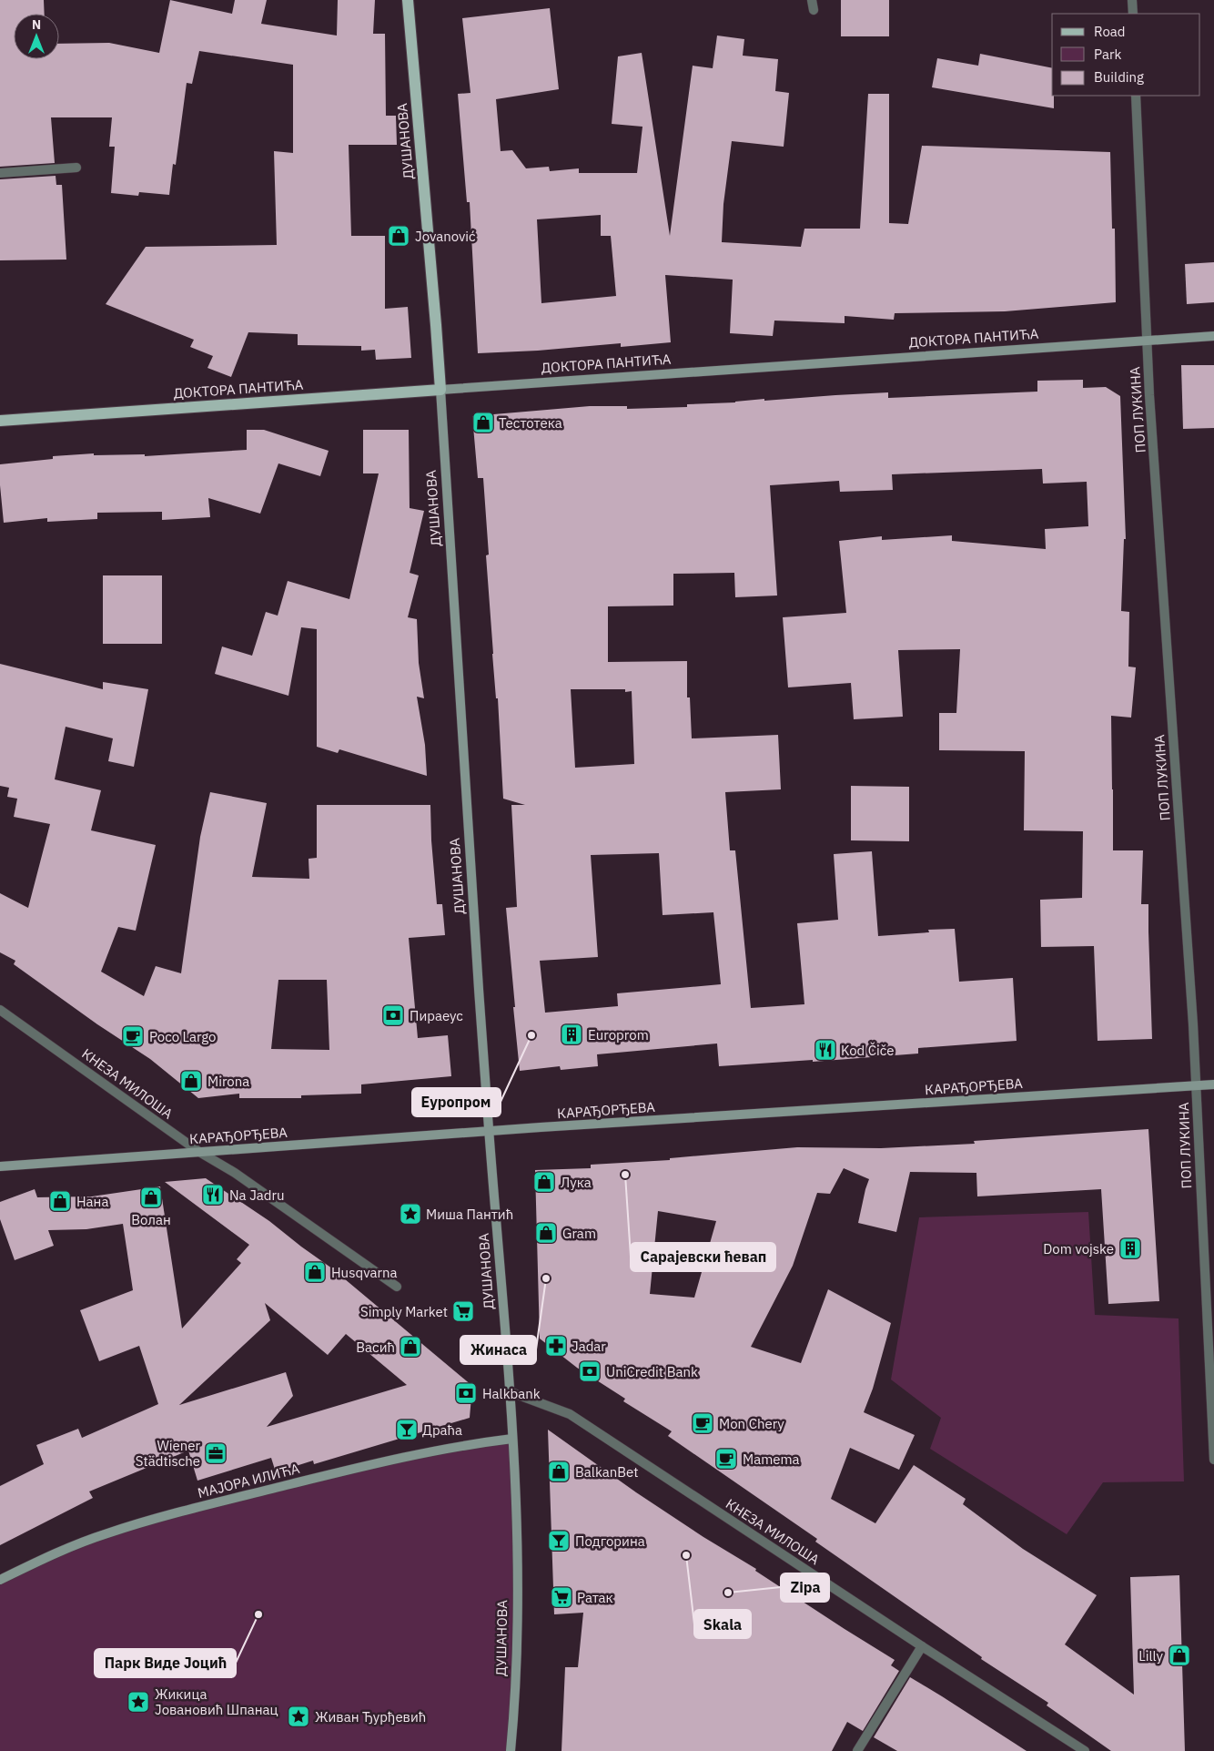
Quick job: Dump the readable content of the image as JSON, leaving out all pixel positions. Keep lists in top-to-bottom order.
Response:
{
  "streets": {
    "main road": ["ДУШАНОВА", "ДОКТОРА ПАНТИЋА"],
    "street": [
      "ПОП ЛУКИНА",
      "КНЕЗА МИЛОША",
      "КАРАЂОРЂЕВА",
      "МАЈОРА ИЛИЋА"
    ]
  },
  "crossings": [
    ["ДУШАНОВА", "ДОКТОРА ПАНТИЋА"],
    ["ДУШАНОВА", "КНЕЗА МИЛОША"],
    ["ДУШАНОВА", "КАРАЂОРЂЕВА"],
    ["ДУШАНОВА", "МАЈОРА ИЛИЋА"],
    ["ДОКТОРА ПАНТИЋА", "ПОП ЛУКИНА"],
    ["ПОП ЛУКИНА", "КАРАЂОРЂЕВА"],
    ["КНЕЗА МИЛОША", "КАРАЂОРЂЕВА"]
  ],
  "places": {
    "shop": [
      "Jovanović",
      "Тестотека",
      "Mirona",
      "Лука",
      "Волан",
      "Нана",
      "Gram",
      "Husqvarna",
      "Васић",
      "BalkanBet",
      "Lilly"
    ],
    "bank": ["Пираеус", "UniCredit Bank", "Halkbank"],
    "building": ["Europrom", "Dom vojske"],
    "other": [
      "Еуропром",
      "Сарајевски ћевап",
      "Жинаса",
      "Skala",
      "Zipa",
      "Парк Виде Јоцић"
    ],
    "cafe": ["Poco Largo", "Mon Chery", "Mamema"],
    "restaurant": ["Kod Čiče", "Na Jadru"],
    "place": ["Миша Пантић", "Жикица Јовановић Шпанац", "Живан Ђурђевић"],
    "supermarket": ["Simply Market", "Ратак"],
    "pharmacy": ["Jadar"],
    "bar": ["Драћа", "Подгорина"],
    "office": ["Wiener Städtische"]
  },
  "legend": ["Road", "Park", "Building"],
  "north": "top"
}
